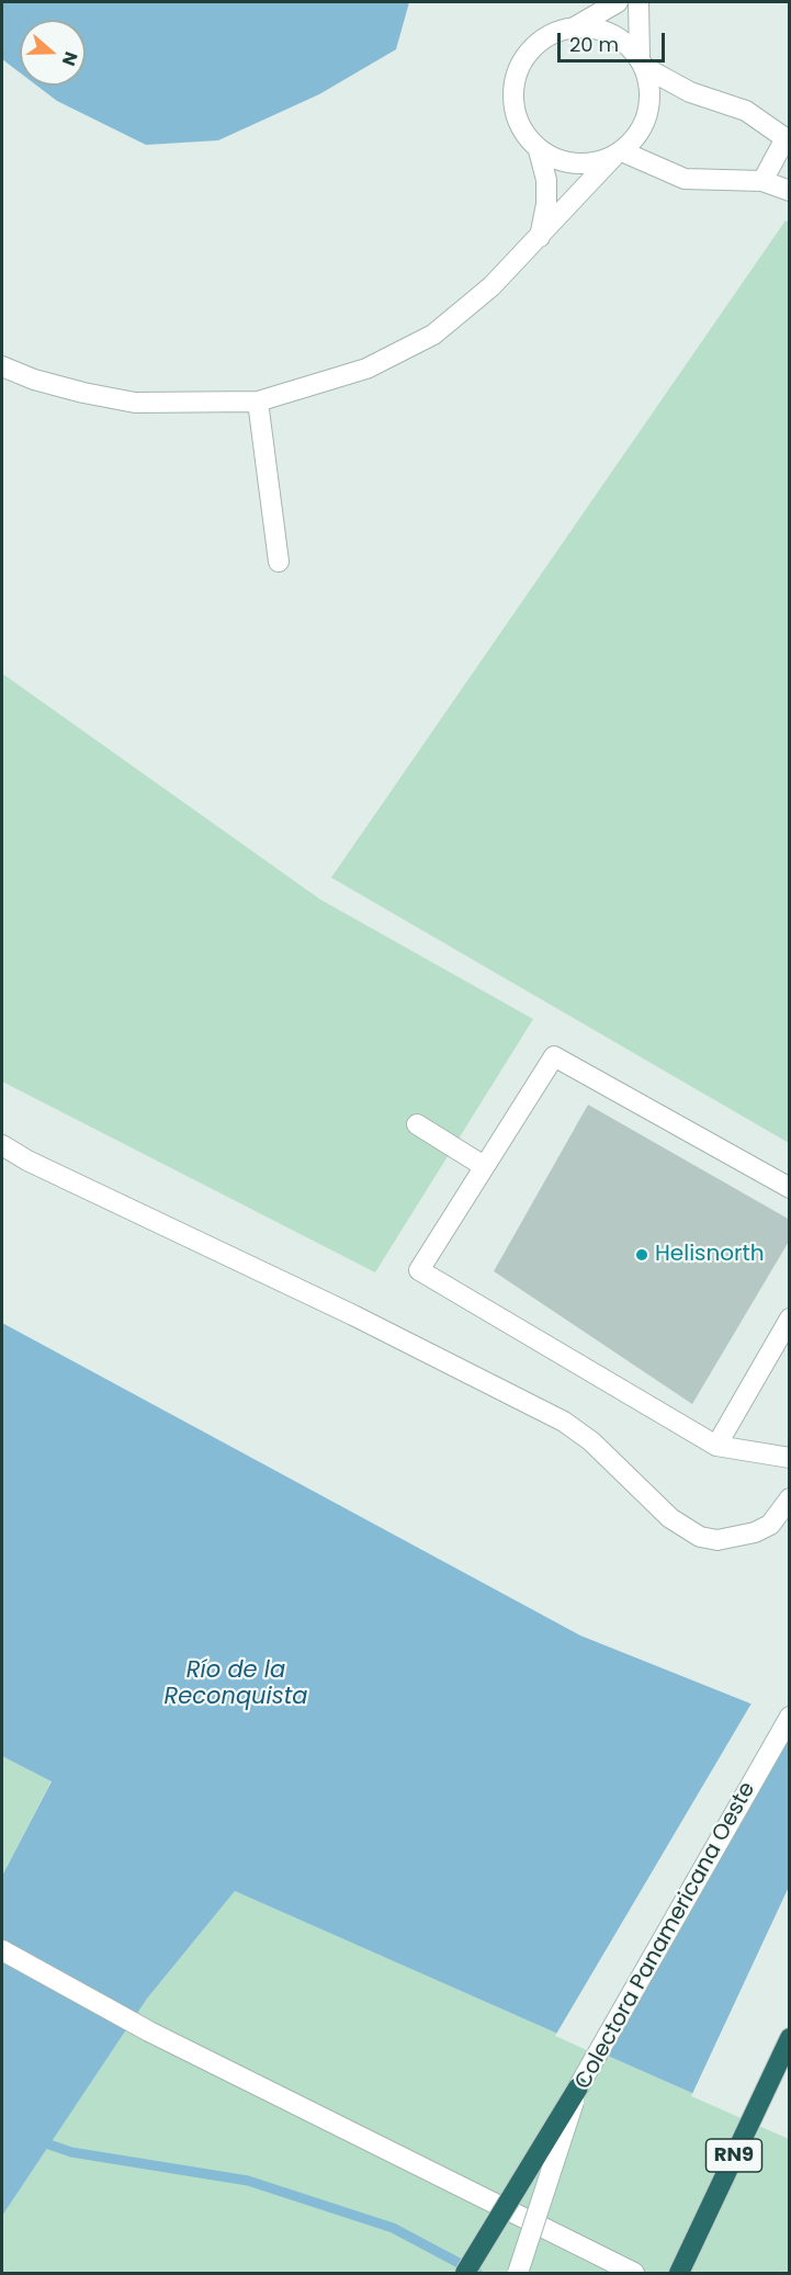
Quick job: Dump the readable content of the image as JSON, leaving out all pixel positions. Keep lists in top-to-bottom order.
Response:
{
  "streets": {
    "highway": ["RN9"],
    "street": ["Colectora Panamericana Oeste"]
  },
  "water": ["Río de la Reconquista"],
  "places": ["Helisnorth"],
  "scale_bar": "20 m",
  "north": "right"
}
